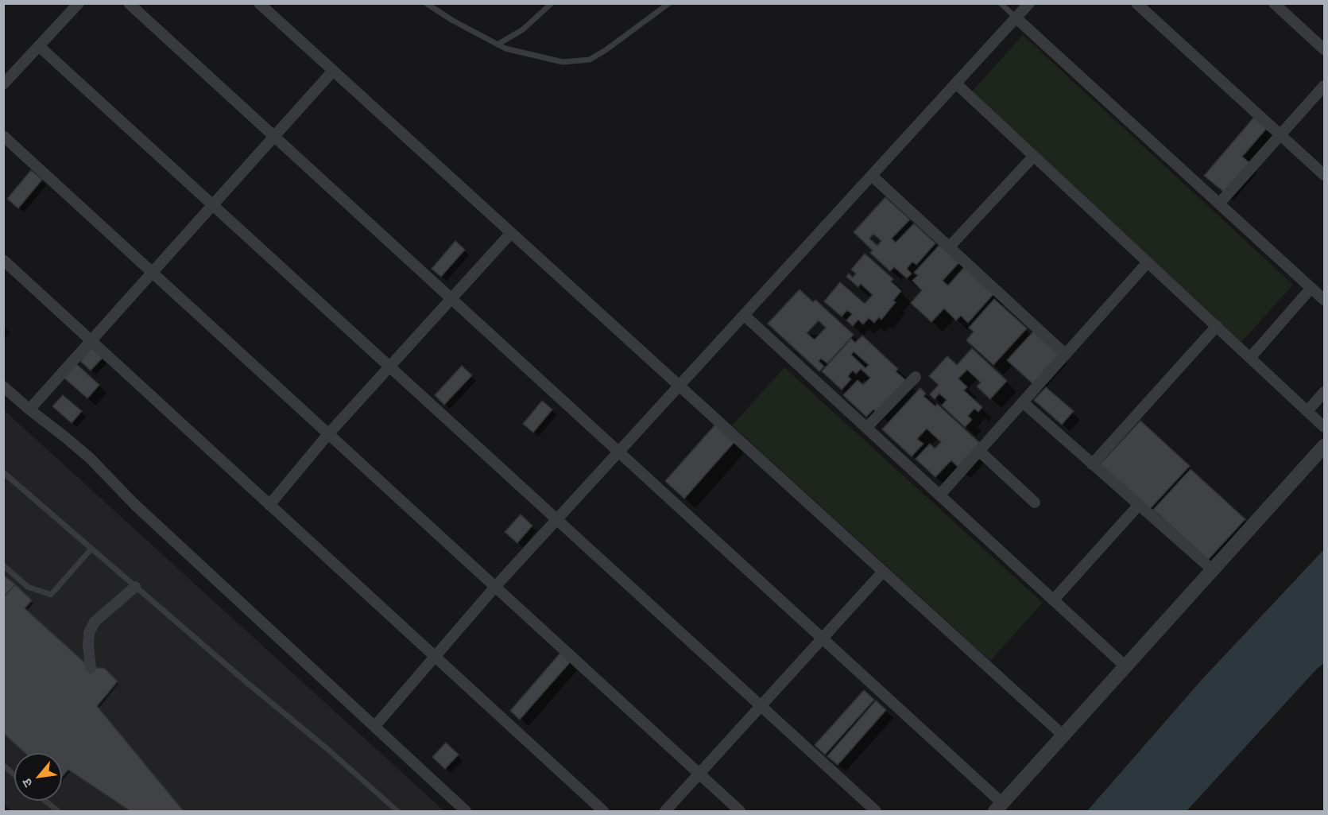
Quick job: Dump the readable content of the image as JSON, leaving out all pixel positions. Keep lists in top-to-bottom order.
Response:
{
  "north": "bottom left"
}
